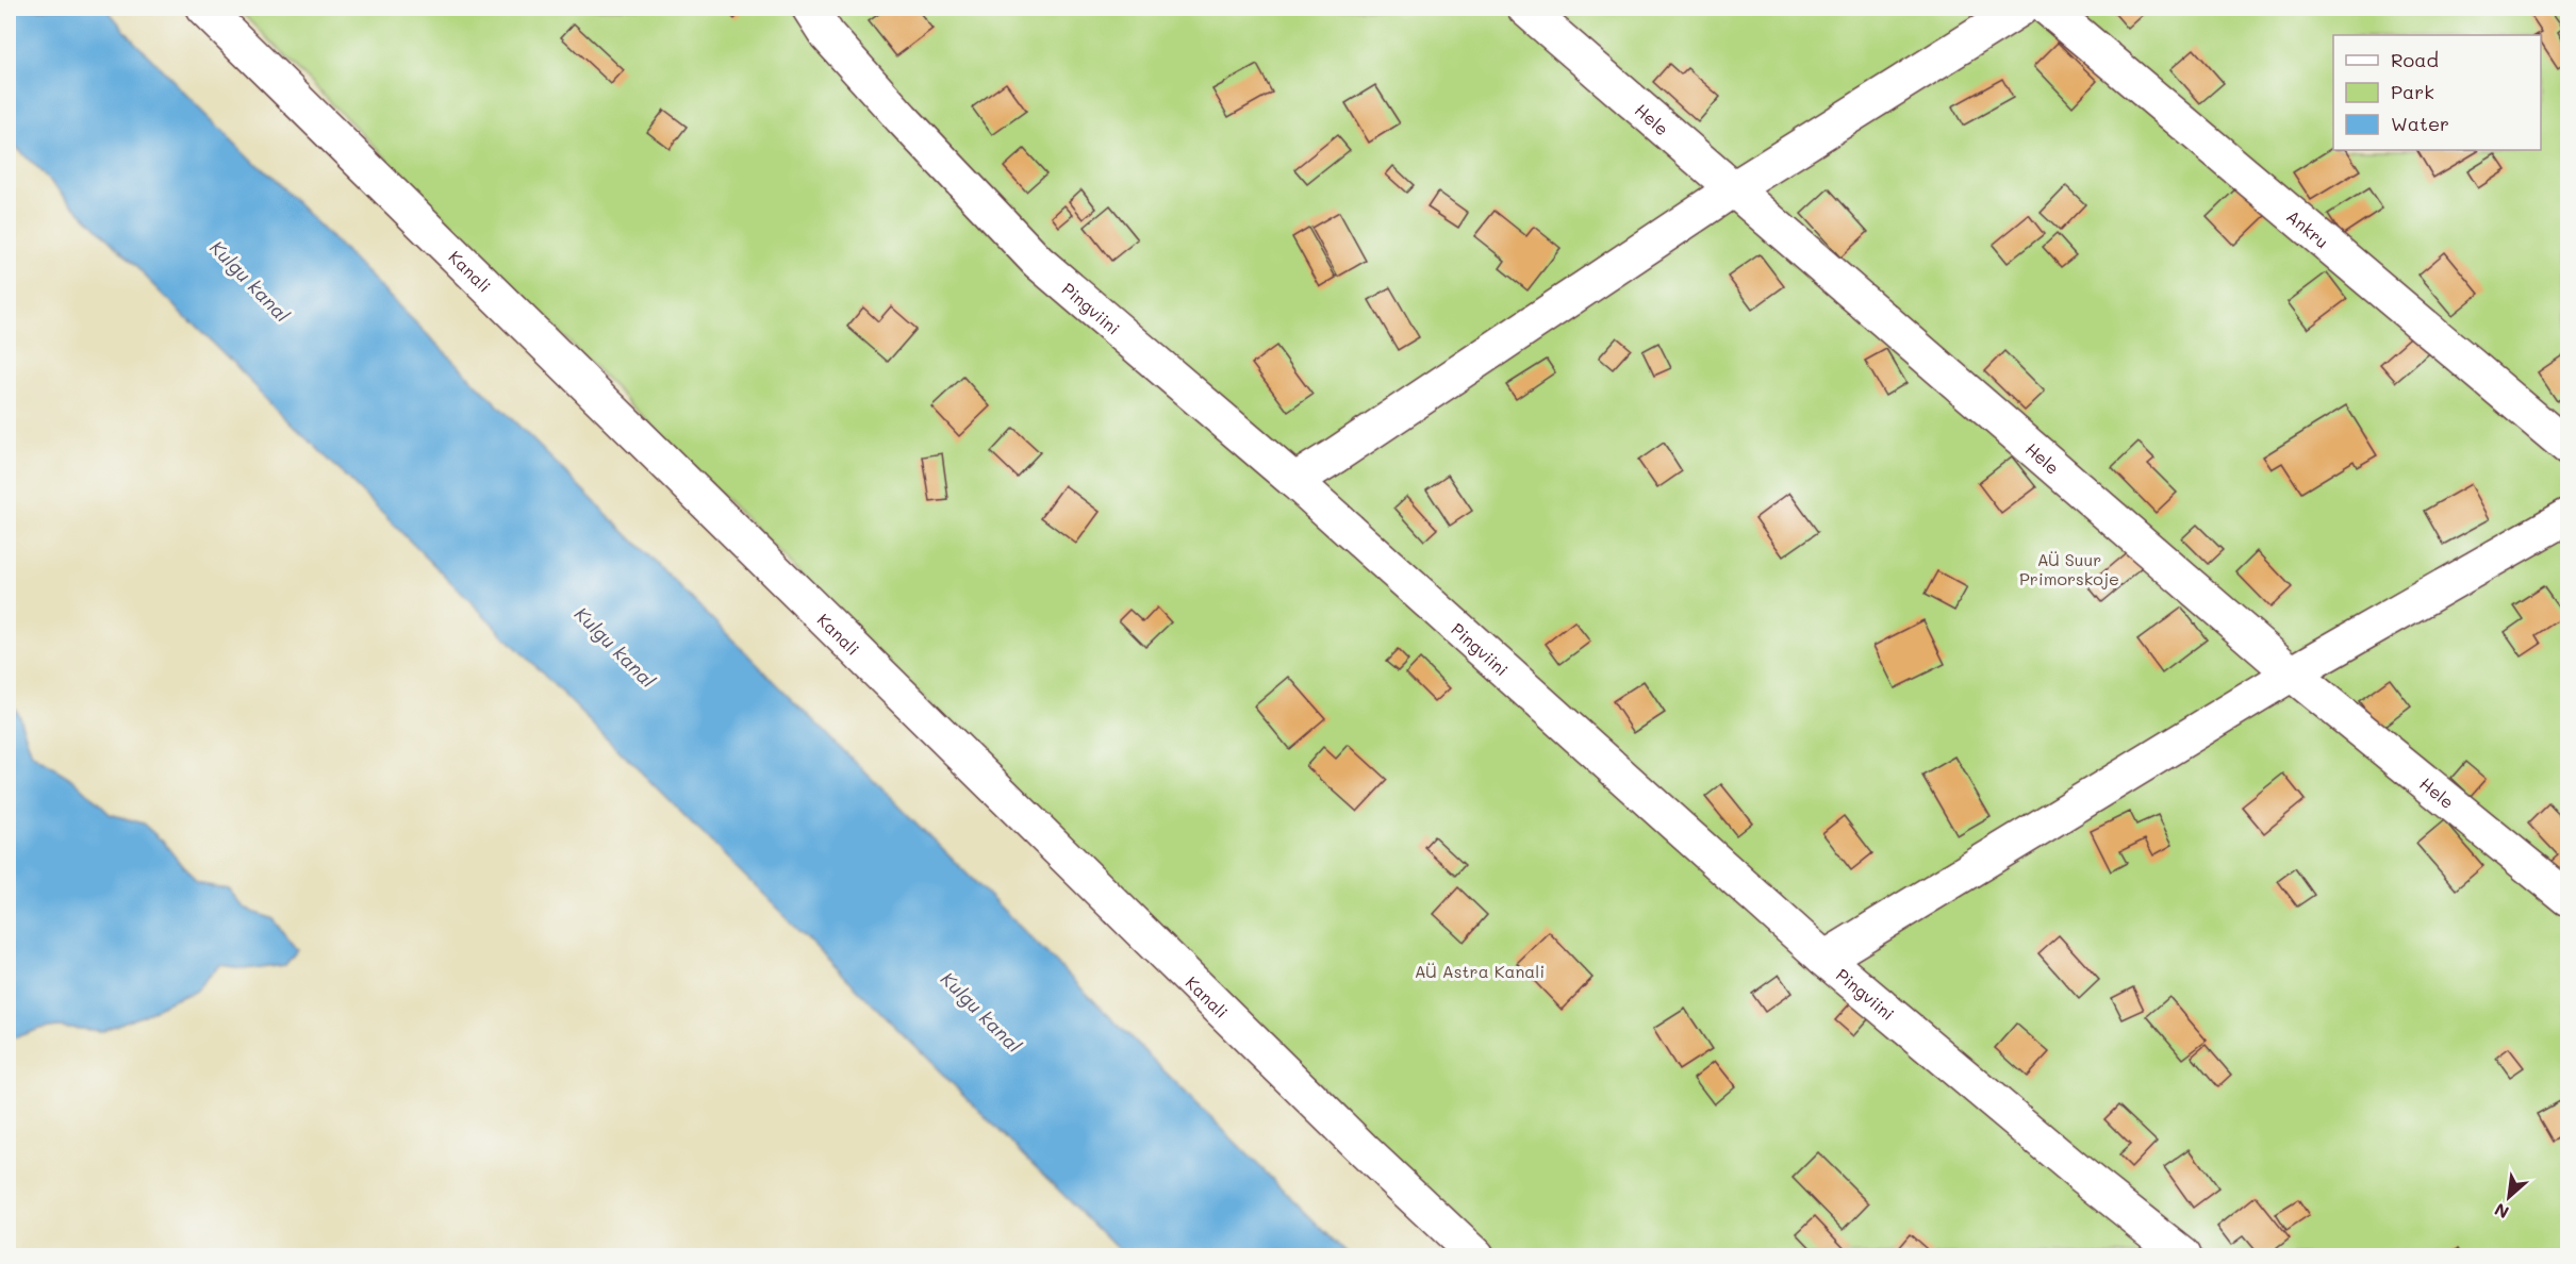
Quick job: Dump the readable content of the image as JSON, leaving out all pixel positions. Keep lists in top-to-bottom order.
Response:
{
  "streets": {
    "street": [
      "Hele",
      "Ankru",
      "Kanali",
      "Pingviini"
    ]
  },
  "water": ["Kulgu kanal"],
  "parks": ["AÜ Suur Primorskoje", "AÜ Astra Kanali"],
  "legend": ["Road", "Park", "Water"],
  "north": "bottom left"
}
